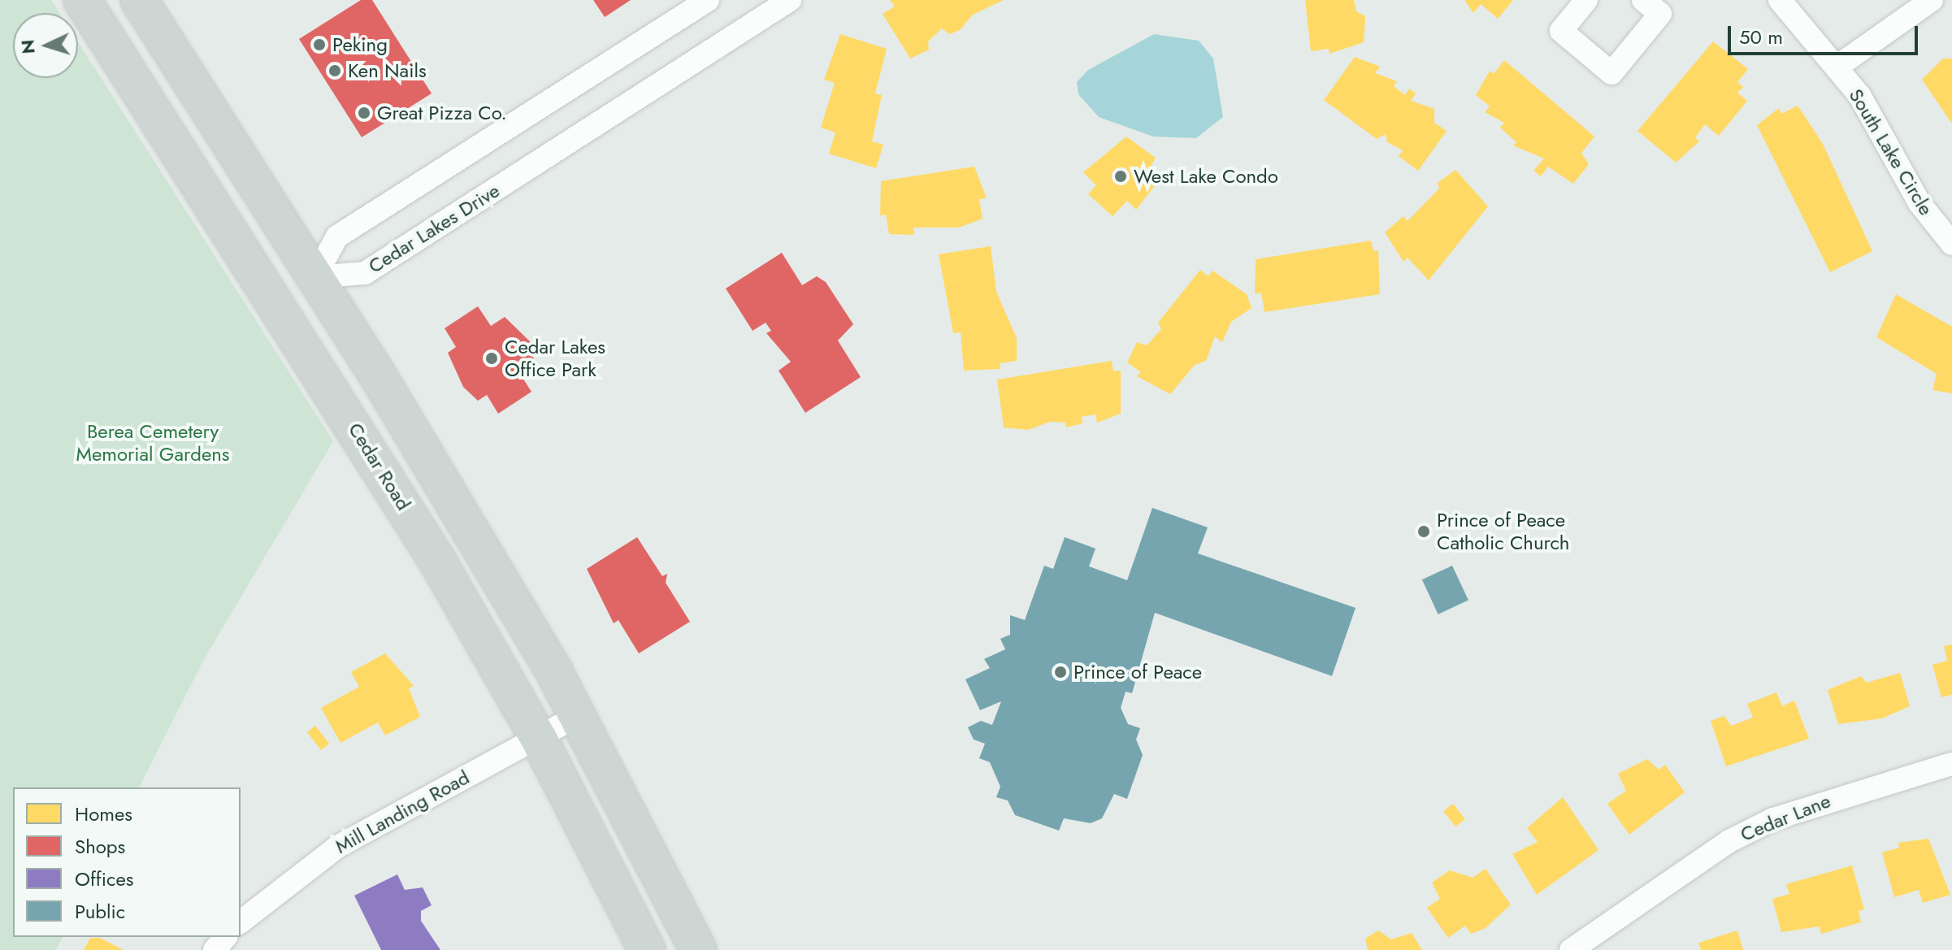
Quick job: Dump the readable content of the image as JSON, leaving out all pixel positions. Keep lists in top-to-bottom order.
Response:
{
  "streets": {
    "main road": ["Cedar Road"],
    "street": [
      "South Lake Circle",
      "Cedar Lakes Drive",
      "Mill Landing Road",
      "Cedar Lane"
    ]
  },
  "crossings": [
    ["Cedar Road", "Mill Landing Road"]
  ],
  "parks": ["Berea Cemetery Memorial Gardens"],
  "places": [
    "Peking",
    "Ken Nails",
    "Great Pizza Co.",
    "West Lake Condo",
    "Cedar Lakes Office Park",
    "Prince of Peace Catholic Church",
    "Prince of Peace"
  ],
  "legend": [
    "Homes",
    "Shops",
    "Offices",
    "Public"
  ],
  "scale_bar": "50 m",
  "north": "left"
}
